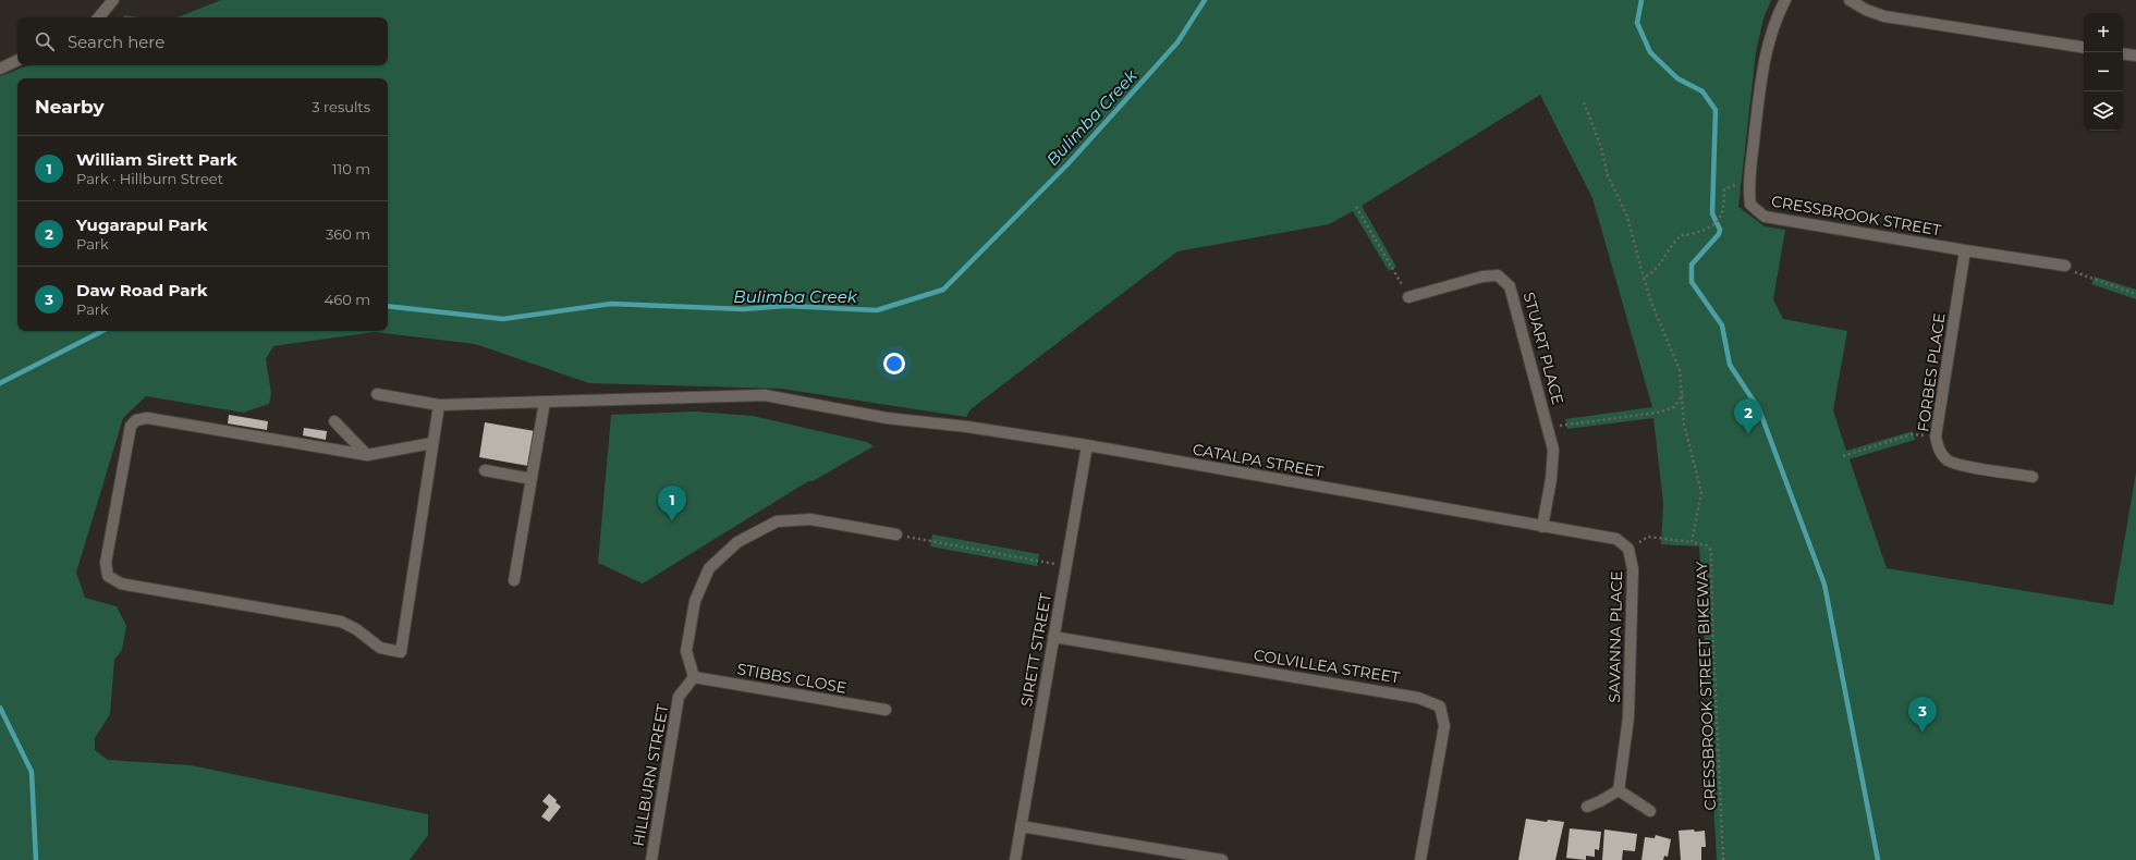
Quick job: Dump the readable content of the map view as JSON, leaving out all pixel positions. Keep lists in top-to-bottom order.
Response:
{
  "streets": {
    "street": [
      "CRESSBROOK STREET",
      "STUART PLACE",
      "FORBES PLACE",
      "CATALPA STREET",
      "SAVANNA PLACE",
      "SIRETT STREET",
      "COLVILLEA STREET",
      "STIBBS CLOSE",
      "HILLBURN STREET"
    ],
    "path": ["CRESSBROOK STREET BIKEWAY"]
  },
  "crossings": [
    ["CRESSBROOK STREET", "FORBES PLACE"],
    ["STUART PLACE", "CATALPA STREET"],
    ["STUART PLACE", "SAVANNA PLACE"],
    ["CATALPA STREET", "SAVANNA PLACE"],
    ["CATALPA STREET", "SIRETT STREET"],
    ["SIRETT STREET", "COLVILLEA STREET"],
    ["STIBBS CLOSE", "HILLBURN STREET"]
  ],
  "water": ["Bulimba Creek"],
  "page": {
    "map_buttons": ["+", "−"],
    "search": "Search here",
    "heading": ["Nearby", "3 results"],
    "list": [
      {
        "mark": "1",
        "name": "William Sirett Park",
        "note": "Park · Hillburn Street",
        "value": "110 m"
      },
      {
        "mark": "2",
        "name": "Yugarapul Park",
        "note": "Park",
        "value": "360 m"
      },
      {
        "mark": "3",
        "name": "Daw Road Park",
        "note": "Park",
        "value": "460 m"
      }
    ],
    "pins": ["2", "1", "3"]
  }
}
